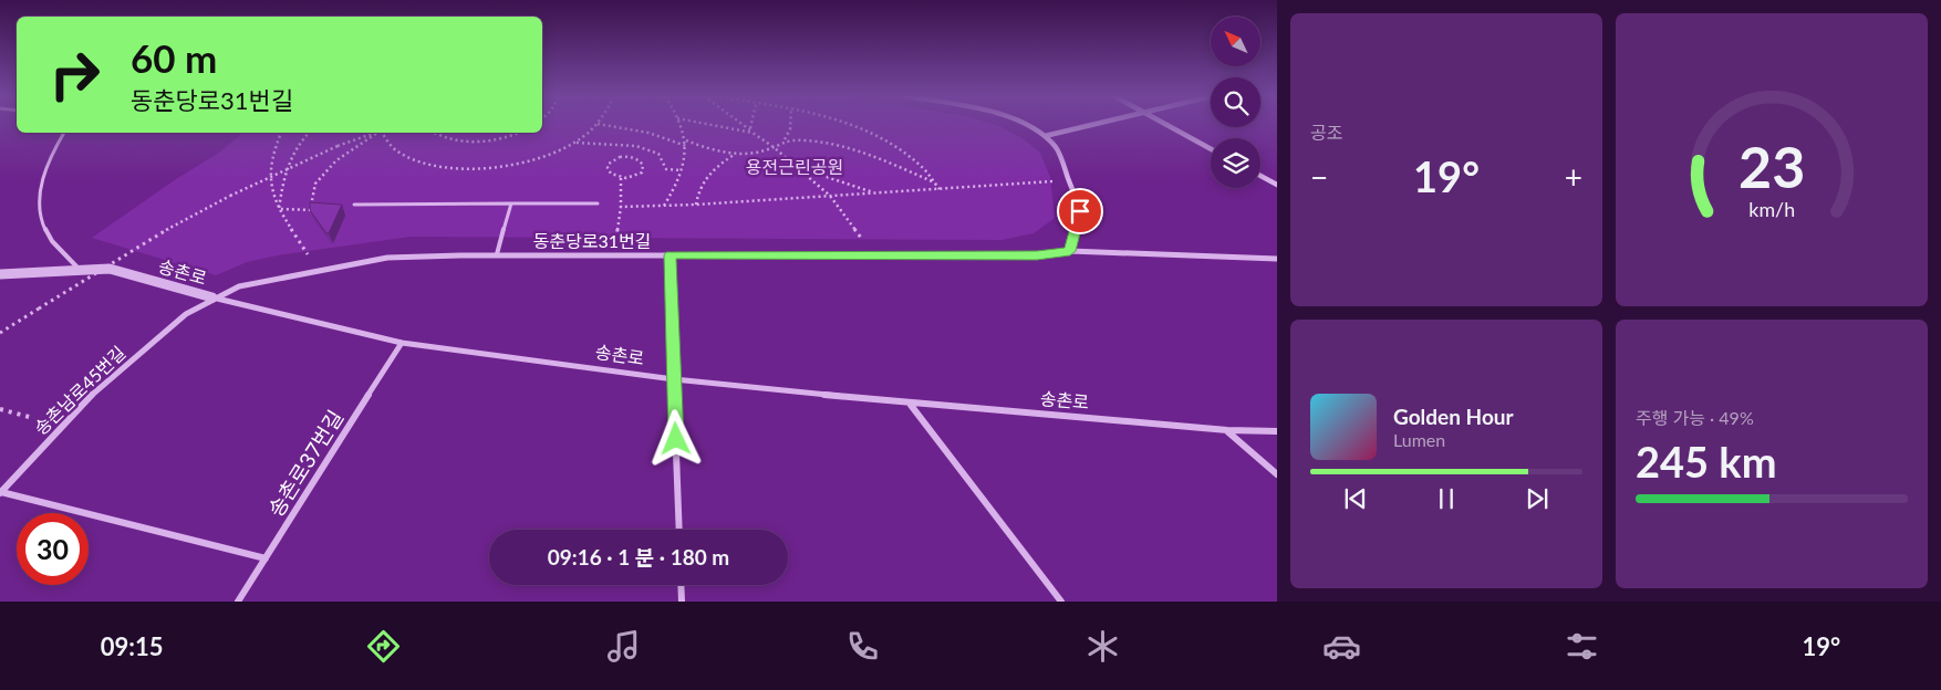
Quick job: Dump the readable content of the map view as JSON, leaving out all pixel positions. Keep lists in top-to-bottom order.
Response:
{
  "streets": {
    "street": [
      "동춘당로31번길",
      "송촌로",
      "송촌남로45번길",
      "송촌로37번길"
    ]
  },
  "crossings": [
    ["동춘당로31번길", "송촌로"],
    ["동춘당로31번길", "송촌남로45번길"],
    ["송촌로", "송촌남로45번길"],
    ["송촌로", "송촌로37번길"]
  ],
  "parks": ["용전근린공원"],
  "north": "top left",
  "page": {
    "tile": [
      "공조",
      ["주행 가능 · 49%", "245 km"]
    ],
    "turn": ["60 m", "동춘당로31번길"],
    "heat": ["−", "19°", "+"],
    "song": ["Golden Hour", "Lumen"],
    "limit": "30",
    "trip": "09:16 · 1 분 · 180 m",
    "tabs": ["09:15", "19°"],
    "gauge": ["23", "km/h"]
  }
}
